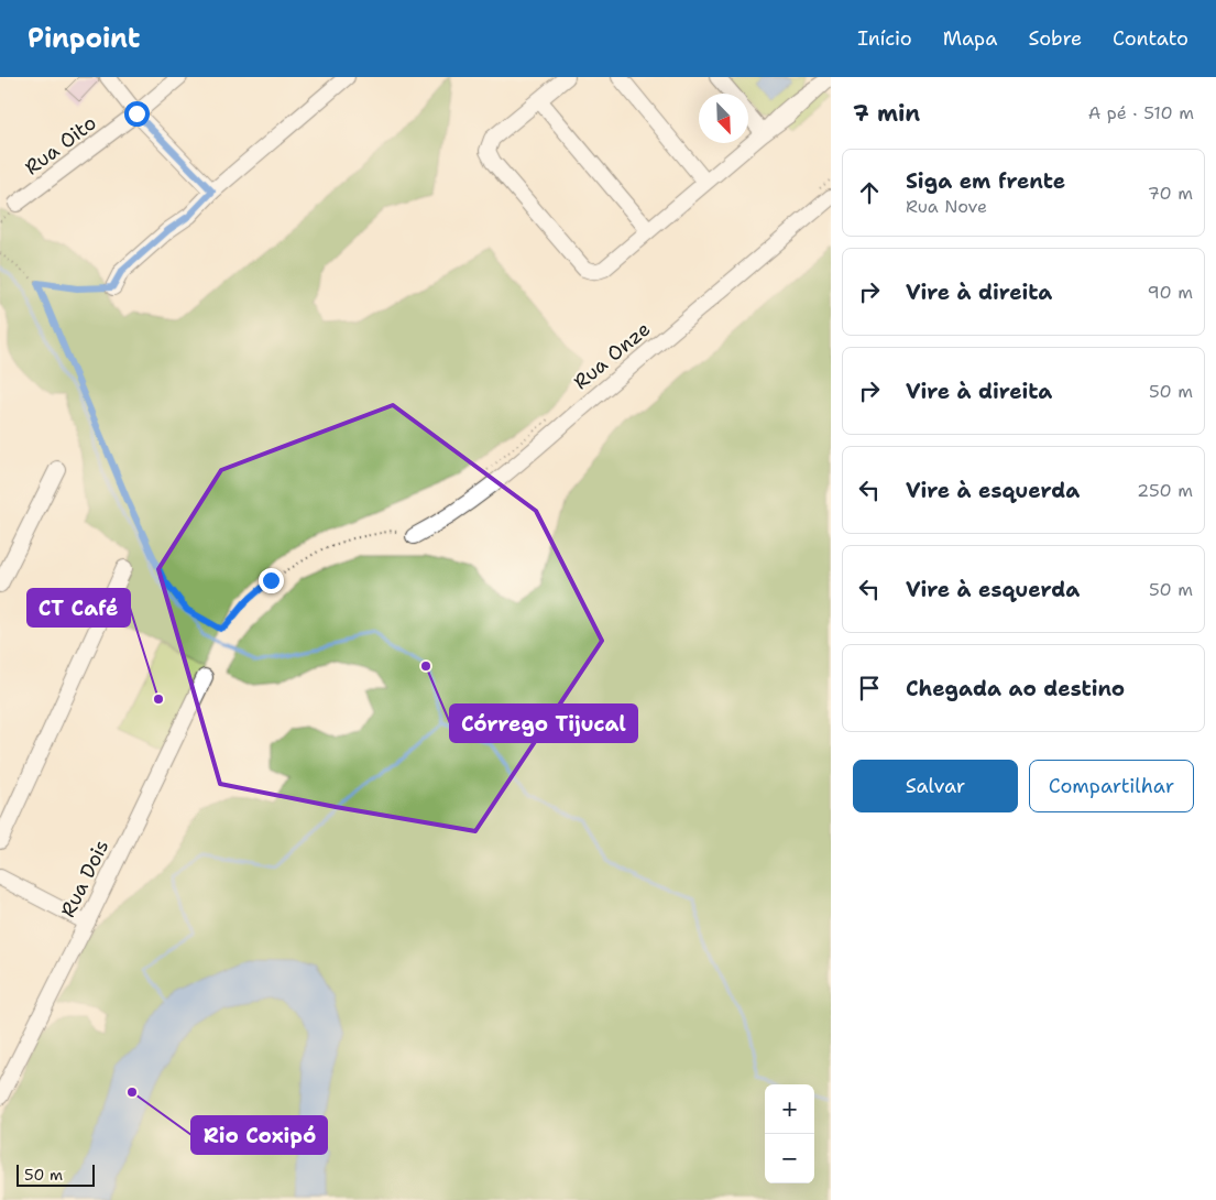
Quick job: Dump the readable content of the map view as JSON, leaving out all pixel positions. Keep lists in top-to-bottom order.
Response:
{
  "streets": {
    "street": ["Rua Oito", "Rua Onze", "Rua Dois"]
  },
  "places": ["Córrego Tijucal", "CT Café", "Rio Coxipó"],
  "scale_bar": "50 m",
  "north": "bottom right",
  "page": {
    "header": "Pinpoint",
    "nav": [
      "Início",
      "Mapa",
      "Sobre",
      "Contato"
    ],
    "heading": ["7 min", "A pé · 510 m"],
    "list": [
      ["Siga em frente", "Rua Nove", "70 m"],
      ["Vire à direita", "90 m"],
      ["Vire à direita", "50 m"],
      ["Vire à esquerda", "250 m"],
      ["Vire à esquerda", "50 m"],
      "Chegada ao destino"
    ],
    "buttons": ["Salvar", "Compartilhar"],
    "map_buttons": ["+", "−"],
    "scale": "50 m"
  }
}
